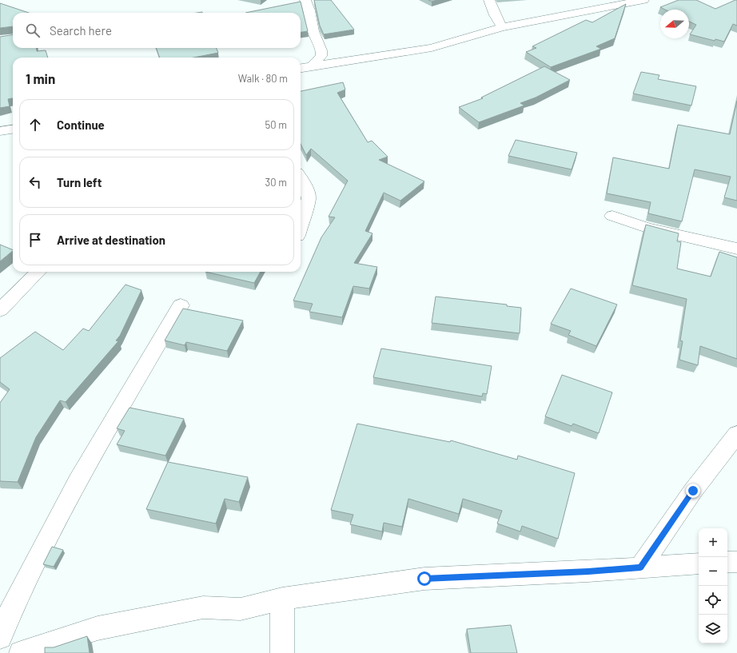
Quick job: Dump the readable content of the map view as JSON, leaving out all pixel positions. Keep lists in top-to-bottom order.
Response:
{
  "north": "left",
  "page": {
    "search": "Search here",
    "heading": ["1 min", "Walk · 80 m"],
    "list": [
      ["Continue", "50 m"],
      ["Turn left", "30 m"],
      "Arrive at destination"
    ],
    "map_buttons": ["+", "−"]
  }
}
